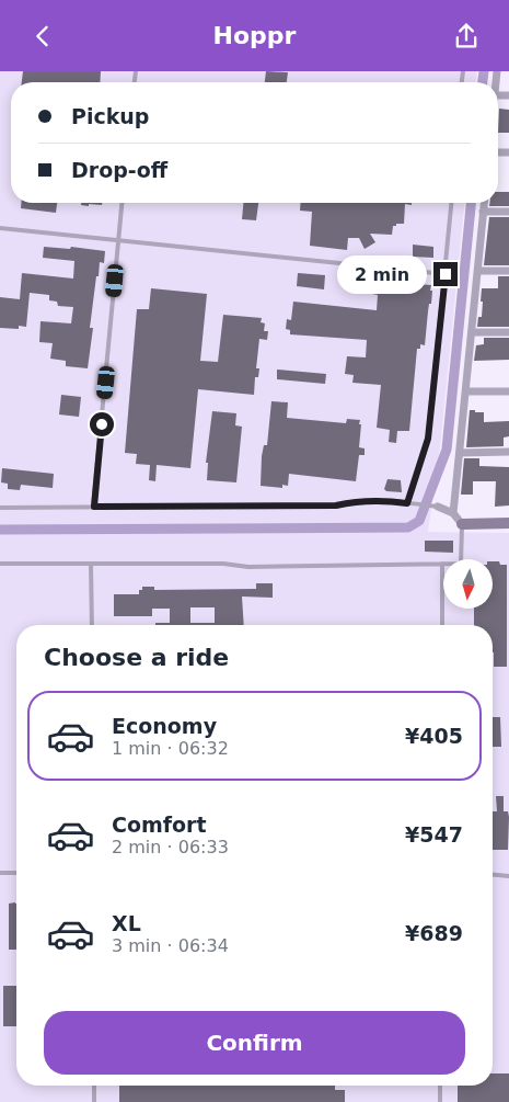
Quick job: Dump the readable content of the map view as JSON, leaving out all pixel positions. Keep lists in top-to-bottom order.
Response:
{
  "north": "bottom",
  "page": {
    "header": "Hoppr",
    "banner": ["Pickup", "Drop-off"],
    "bubble": "2 min",
    "heading": "Choose a ride",
    "list": [
      {
        "name": "Economy",
        "note": "1 min · 06:32",
        "value": "¥405"
      },
      {
        "name": "Comfort",
        "note": "2 min · 06:33",
        "value": "¥547"
      },
      {
        "name": "XL",
        "note": "3 min · 06:34",
        "value": "¥689"
      }
    ],
    "buttons": "Confirm"
  }
}
